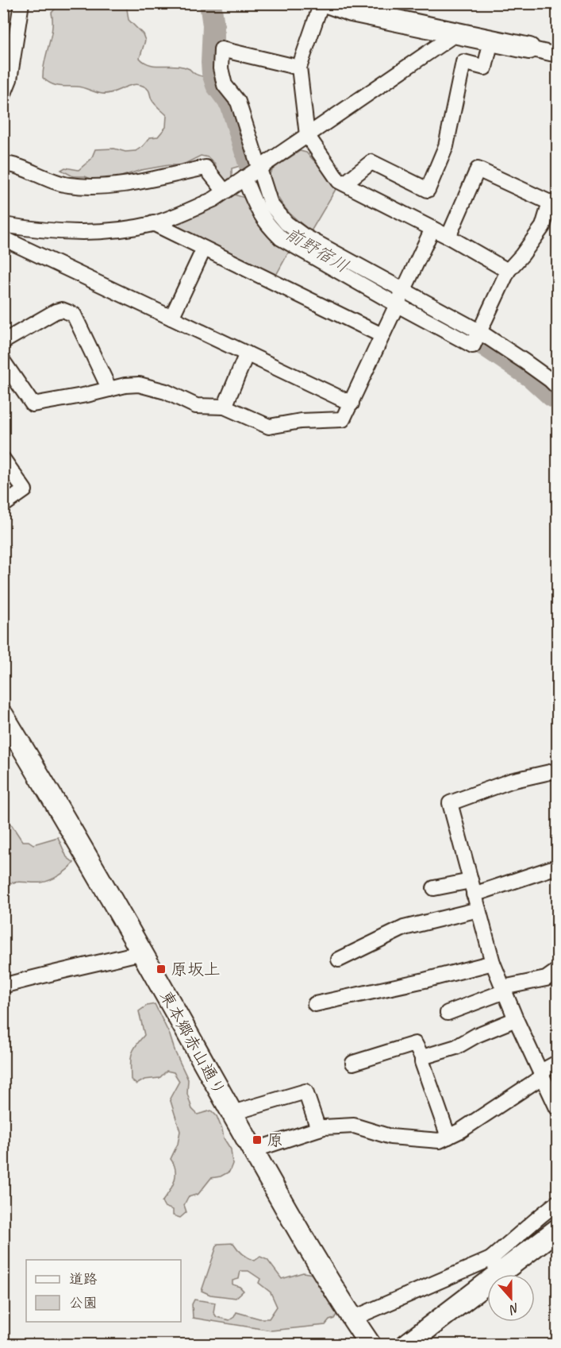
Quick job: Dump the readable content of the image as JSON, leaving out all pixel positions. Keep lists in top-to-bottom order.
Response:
{
  "streets": {
    "street": ["東本郷赤山通り"]
  },
  "water": ["前野宿川"],
  "places": {
    "transit": ["原坂上", "原"]
  },
  "legend": ["道路", "公園"],
  "north": "bottom"
}
